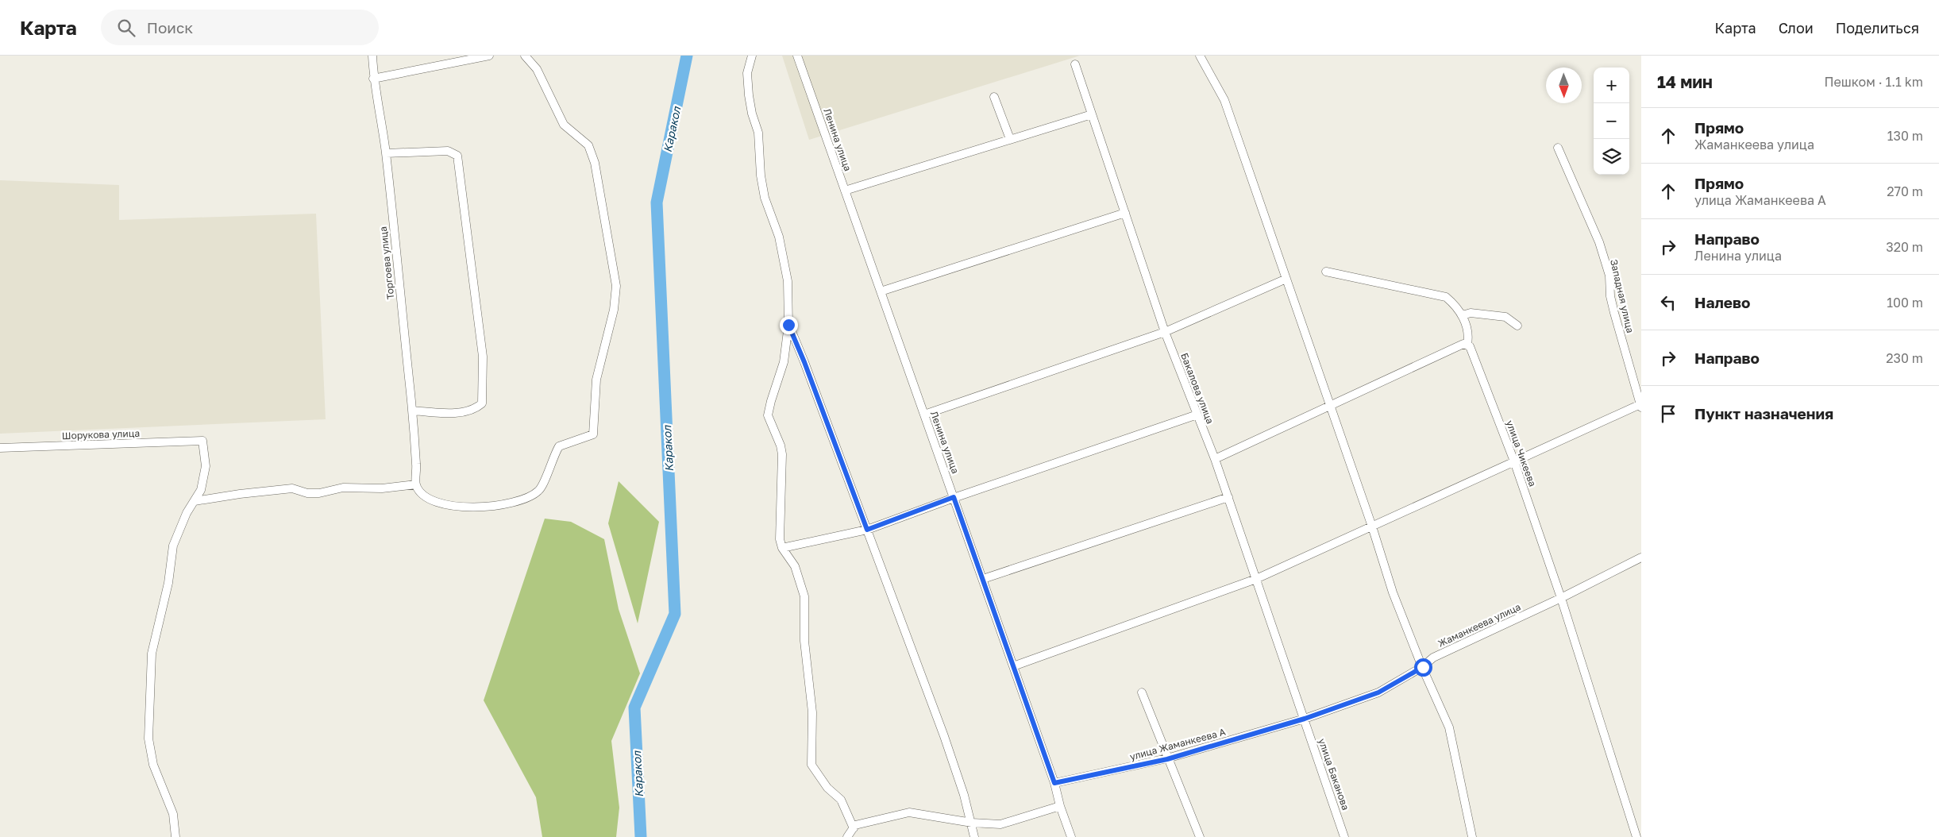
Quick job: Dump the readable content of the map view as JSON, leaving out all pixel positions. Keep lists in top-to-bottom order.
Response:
{
  "streets": {
    "street": [
      "Ленина улица",
      "Торгоева улица",
      "Западная улица",
      "Бакалова улица",
      "Шорукова улица",
      "улица Чикеева",
      "Жаманкеева улица",
      "улица Жаманкеева А",
      "улица Баканова"
    ]
  },
  "crossings": [
    ["Ленина улица", "улица Жаманкеева А"],
    ["Бакалова улица", "Жаманкеева улица"],
    ["Бакалова улица", "улица Жаманкеева А"],
    ["Бакалова улица", "улица Баканова"],
    ["улица Чикеева", "Жаманкеева улица"],
    ["Жаманкеева улица", "улица Жаманкеева А"],
    ["Жаманкеева улица", "улица Баканова"],
    ["улица Жаманкеева А", "улица Баканова"]
  ],
  "water": ["Каракол"],
  "north": "bottom",
  "page": {
    "header": "Карта",
    "search": "Поиск",
    "nav": ["Карта", "Слои", "Поделиться"],
    "heading": ["14 мин", "Пешком · 1.1 km"],
    "map_buttons": ["+", "−"],
    "list": [
      ["Прямо", "Жаманкеева улица", "130 m"],
      ["Прямо", "улица Жаманкеева А", "270 m"],
      ["Направо", "Ленина улица", "320 m"],
      ["Налево", "100 m"],
      ["Направо", "230 m"],
      "Пункт назначения"
    ]
  }
}
